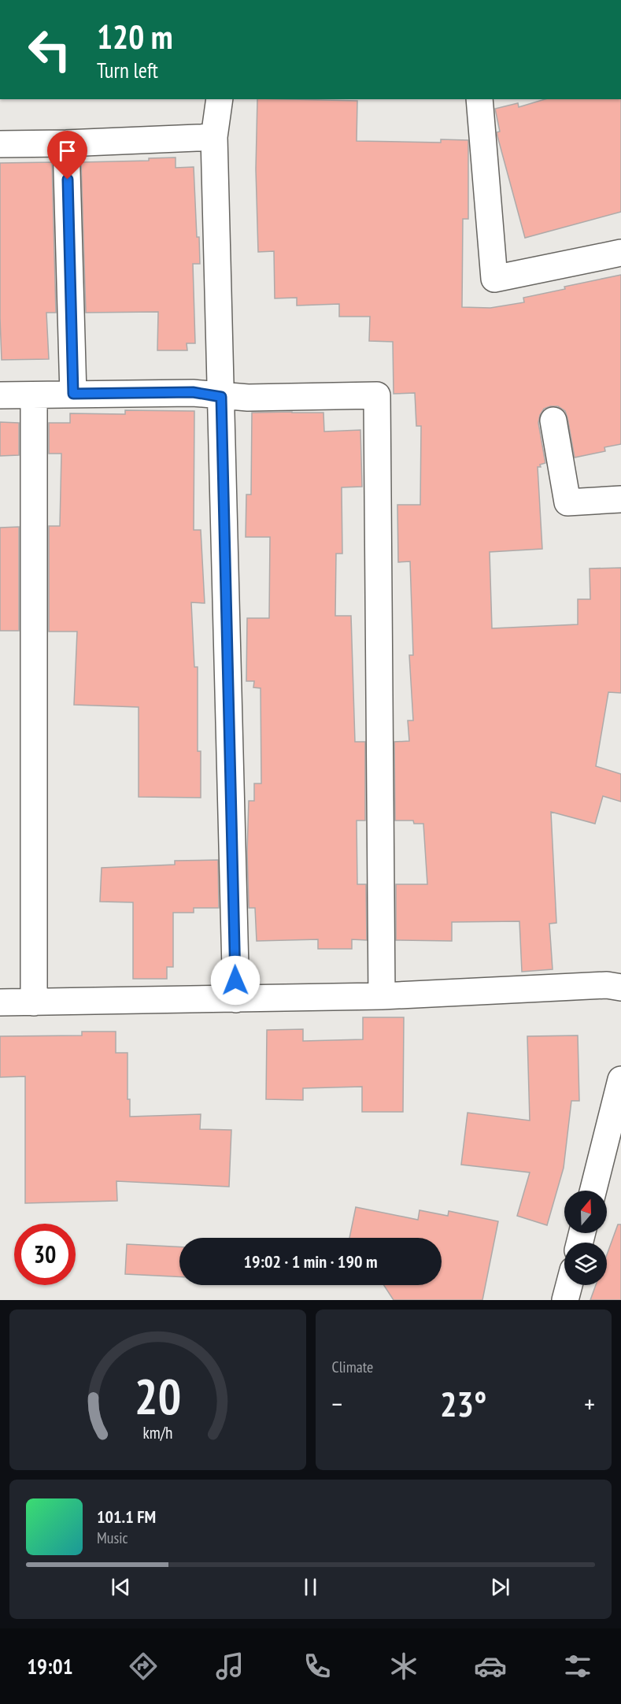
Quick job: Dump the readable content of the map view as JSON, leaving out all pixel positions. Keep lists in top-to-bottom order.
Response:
{
  "north": "top",
  "page": {
    "turn": ["120 m", "Turn left"],
    "limit": "30",
    "trip": "19:02 · 1 min · 190 m",
    "tile": "Climate",
    "heat": ["−", "23°", "+"],
    "song": ["101.1 FM", "Music"],
    "tabs": "19:01",
    "gauge": ["20", "km/h"]
  }
}
